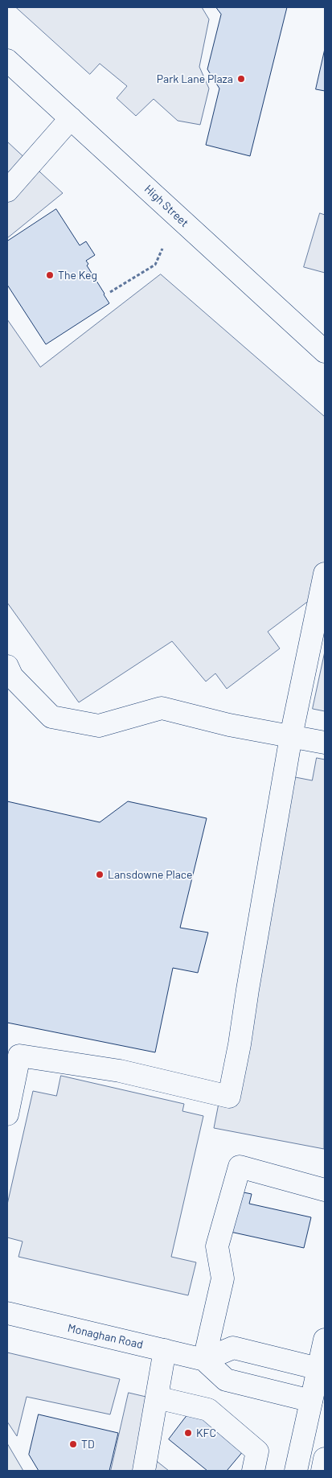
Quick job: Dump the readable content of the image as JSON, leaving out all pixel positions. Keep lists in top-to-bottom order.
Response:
{
  "streets": {
    "street": ["High Street", "Monaghan Road"]
  },
  "places": [
    "Park Lane Plaza",
    "The Keg",
    "Lansdowne Place",
    "KFC",
    "TD"
  ]
}
